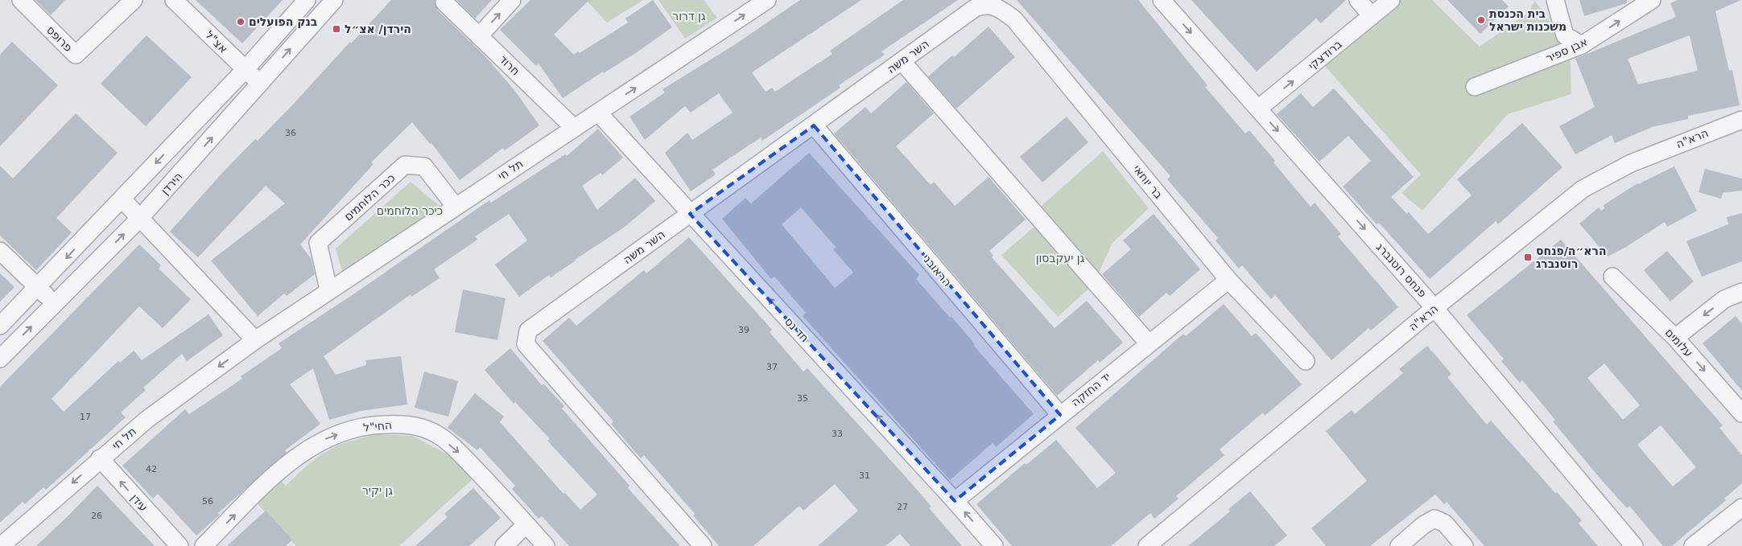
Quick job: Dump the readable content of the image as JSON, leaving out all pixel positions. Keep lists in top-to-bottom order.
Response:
{
  "streets": {
    "street": [
      "פרופס",
      "אצ\"ל",
      "אבן ספיר",
      "ברודצקי",
      "השר משה",
      "חרוד",
      "הרא\"ה",
      "תל חי",
      "בר יוחאי",
      "הירדן",
      "ככר הלוחמים",
      "הראובני",
      "פנחס רוטנברג",
      "חד נס",
      "עלומים",
      "יד החזקה",
      "החי\"ל",
      "עידן"
    ]
  },
  "crossings": [
    ["אצ\"ל", "הירדן"],
    ["ברודצקי", "פנחס רוטנברג"],
    ["השר משה", "בר יוחאי"],
    ["השר משה", "הראובני"],
    ["השר משה", "חד נס"],
    ["חרוד", "תל חי"],
    ["הרא\"ה", "פנחס רוטנברג"],
    ["תל חי", "ככר הלוחמים"],
    ["תל חי", "חד נס"],
    ["תל חי", "עידן"],
    ["בר יוחאי", "יד החזקה"],
    ["הראובני", "יד החזקה"],
    ["חד נס", "יד החזקה"]
  ],
  "one_way": [
    "אבן ספיר",
    "ברודצקי",
    "פנחס רוטנברג",
    "חד נס",
    "עלומים",
    "עידן"
  ],
  "parks": [
    "גן דרור",
    "כיכר הלוחמים",
    "גן יעקבסון",
    "גן יקיר"
  ],
  "places": {
    "other": ["בית הכנסת משכנות ישראל", "בנק הפועלים"],
    "transit": ["הירדן/ אצ״ל", "הרא״ה/פנחס רוטנברג"]
  },
  "house_numbers": [
    "36",
    "39",
    "37",
    "35",
    "17",
    "33",
    "42",
    "31",
    "56",
    "27",
    "26"
  ]
}
